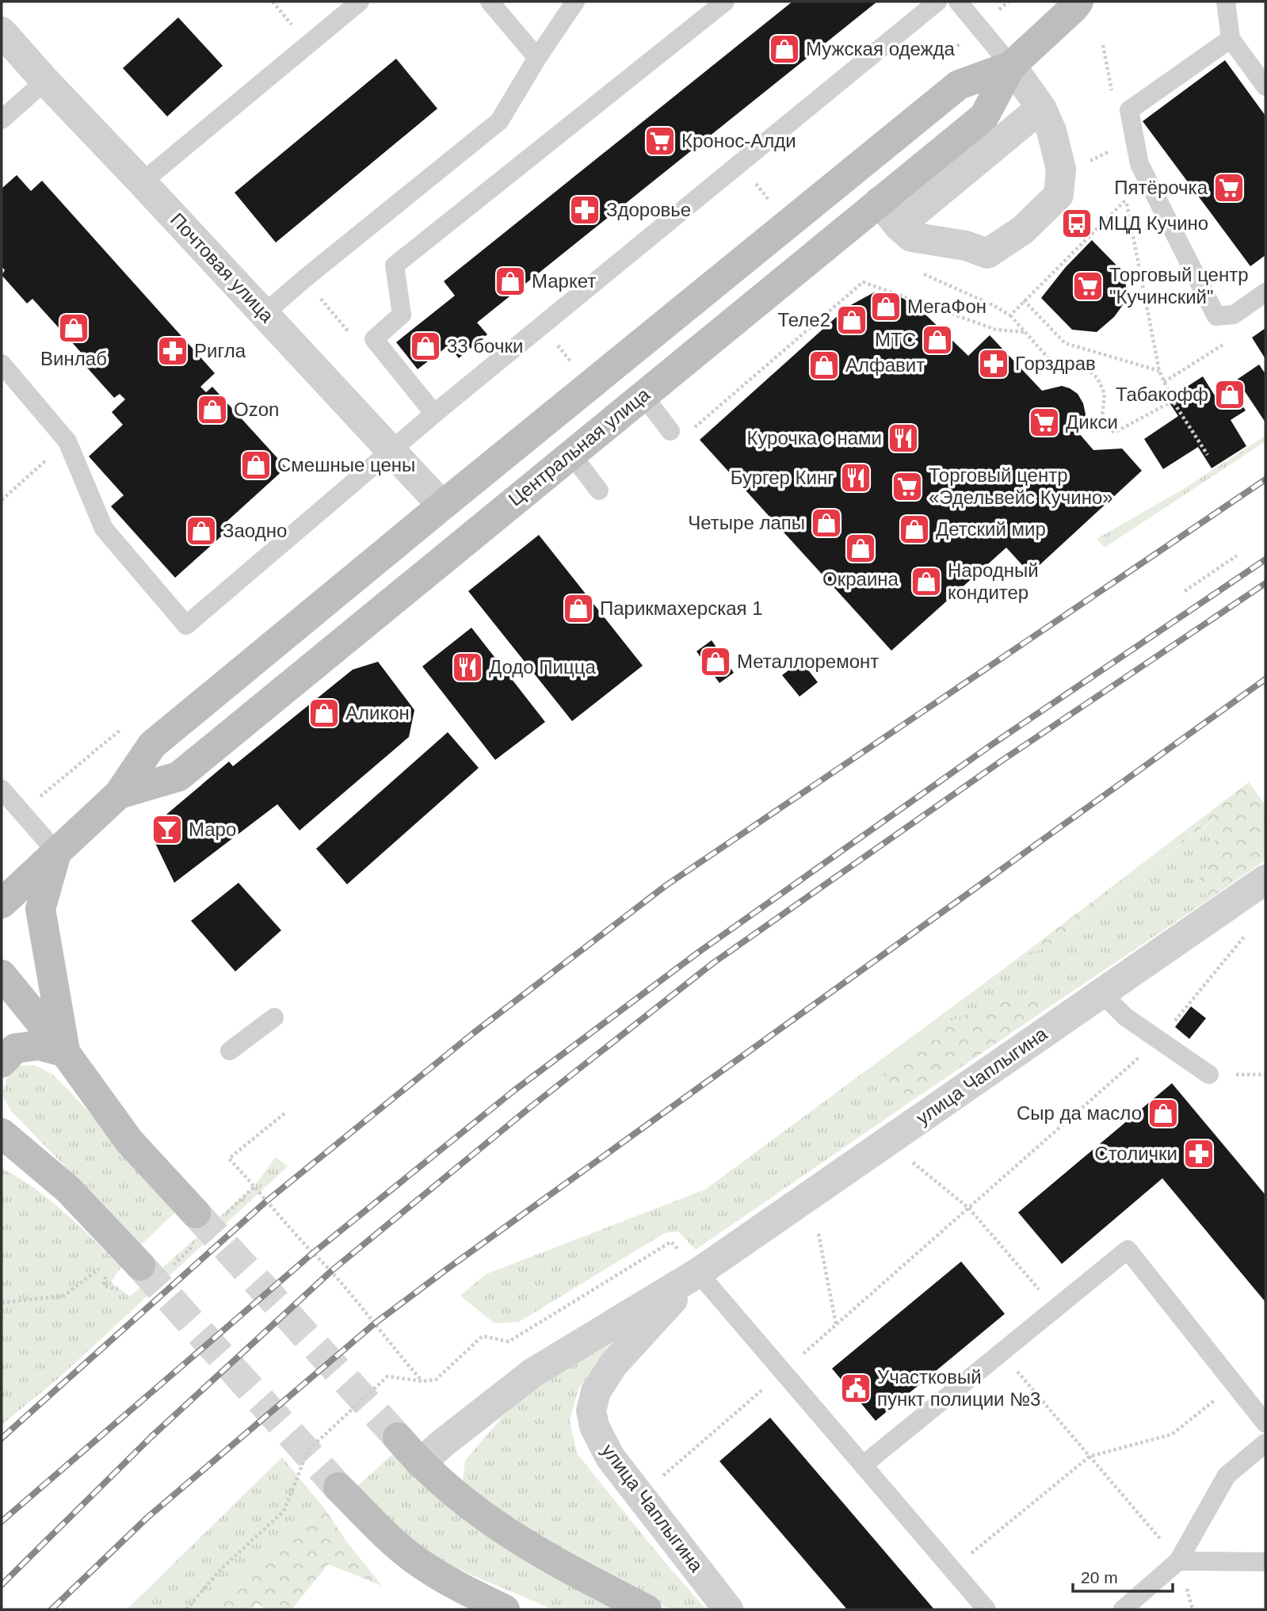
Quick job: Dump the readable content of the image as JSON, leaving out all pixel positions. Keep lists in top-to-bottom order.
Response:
{
  "streets": {
    "main road": ["Центральная улица"],
    "street": ["Почтовая улица", "улица Чаплыгина"]
  },
  "crossings": [
    ["Почтовая улица", "Центральная улица"]
  ],
  "places": {
    "shop": [
      "Мужская одежда",
      "Маркет",
      "МегаФон",
      "Теле2",
      "Винлаб",
      "МТС",
      "33 бочки",
      "Алфавит",
      "Табакофф",
      "Ozon",
      "Смешные цены",
      "Четыре лапы",
      "Детский мир",
      "Заодно",
      "Окраина",
      "Народный кондитер",
      "Парикмахерская 1",
      "Металлоремонт",
      "Аликон",
      "Сыр да масло"
    ],
    "supermarket": [
      "Кронос-Алди",
      "Пятёрочка",
      "Торговый центр \"Кучинский\"",
      "Дикси",
      "Торговый центр «Эдельвейс Кучино»"
    ],
    "pharmacy": [
      "Здоровье",
      "Ригла",
      "Горздрав",
      "Столички"
    ],
    "bus stop": ["МЦД Кучино"],
    "restaurant": ["Курочка с нами", "Бургер Кинг", "Додо Пицца"],
    "bar": ["Маро"],
    "public building": ["Участковый пункт полиции №3"]
  },
  "scale_bar": "20 m"
}
